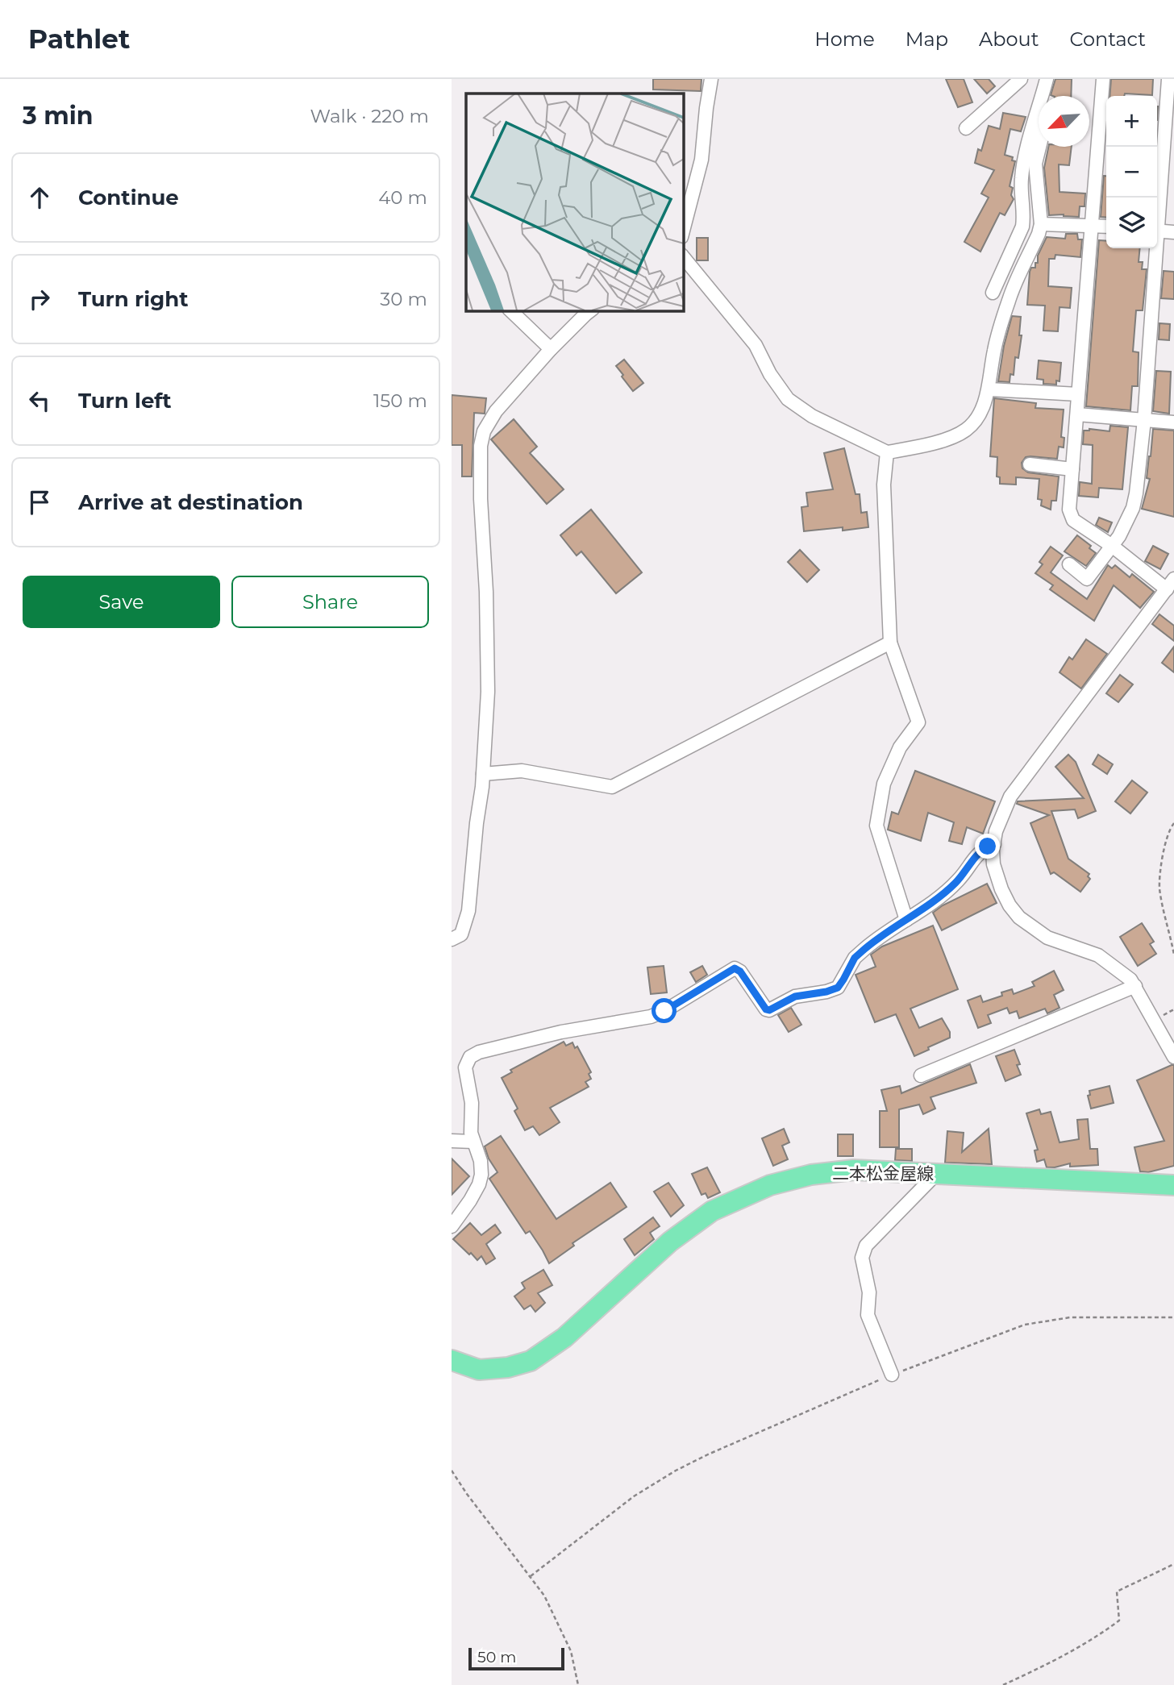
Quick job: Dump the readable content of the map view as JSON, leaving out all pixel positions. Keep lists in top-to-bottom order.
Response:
{
  "streets": {
    "main road": ["二本松金屋線"]
  },
  "scale_bar": "50 m",
  "north": "bottom left",
  "page": {
    "header": "Pathlet",
    "nav": [
      "Home",
      "Map",
      "About",
      "Contact"
    ],
    "heading": ["3 min", "Walk · 220 m"],
    "map_buttons": ["+", "−"],
    "list": [
      ["Continue", "40 m"],
      ["Turn right", "30 m"],
      ["Turn left", "150 m"],
      "Arrive at destination"
    ],
    "buttons": ["Save", "Share"],
    "scale": "50 m"
  }
}
